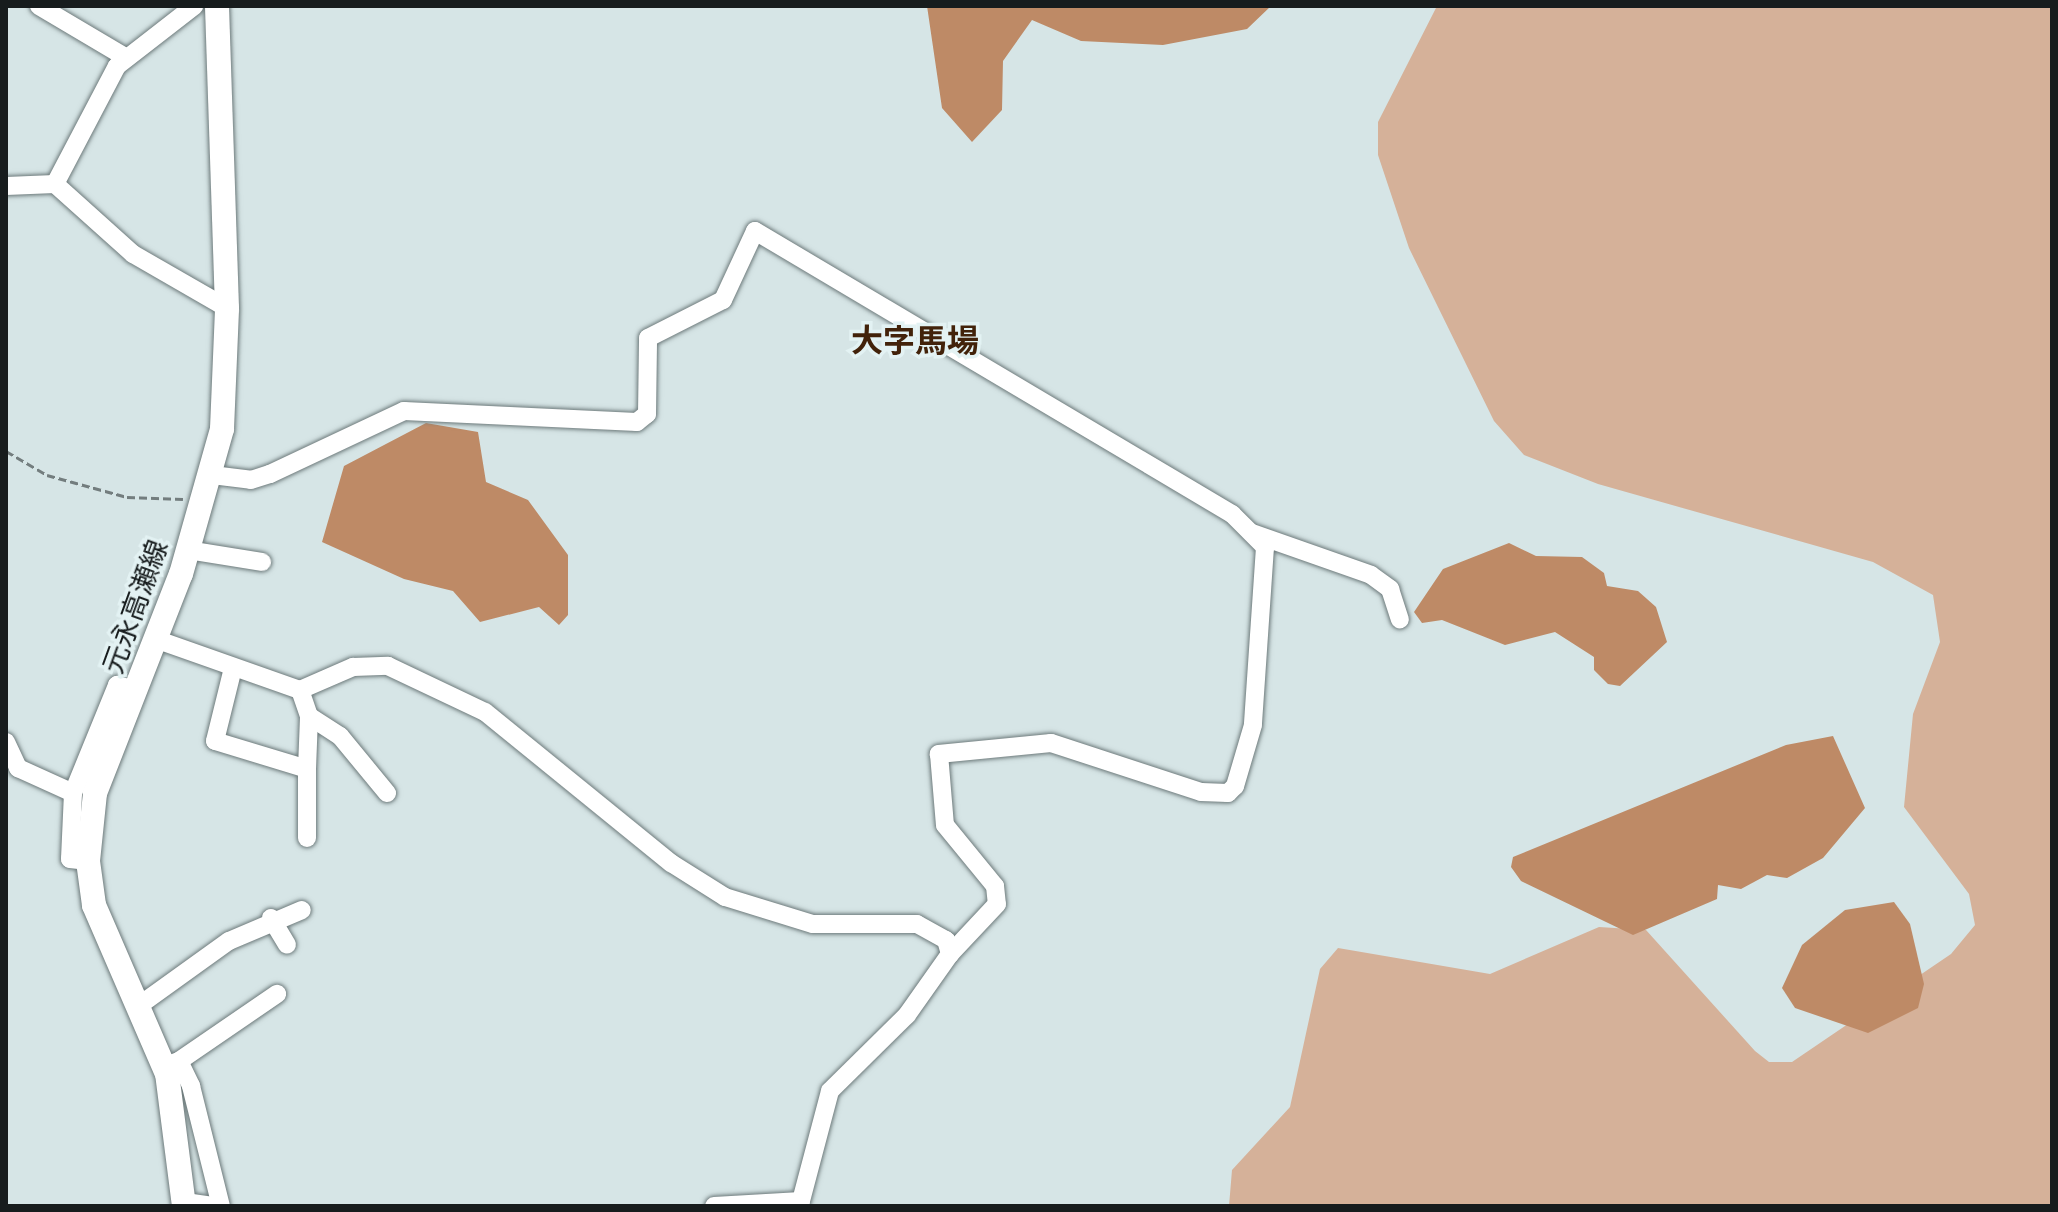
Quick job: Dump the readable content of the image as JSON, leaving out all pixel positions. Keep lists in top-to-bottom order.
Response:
{
  "streets": {
    "main road": ["元永高瀬線"]
  },
  "districts": ["大字馬場"]
}
